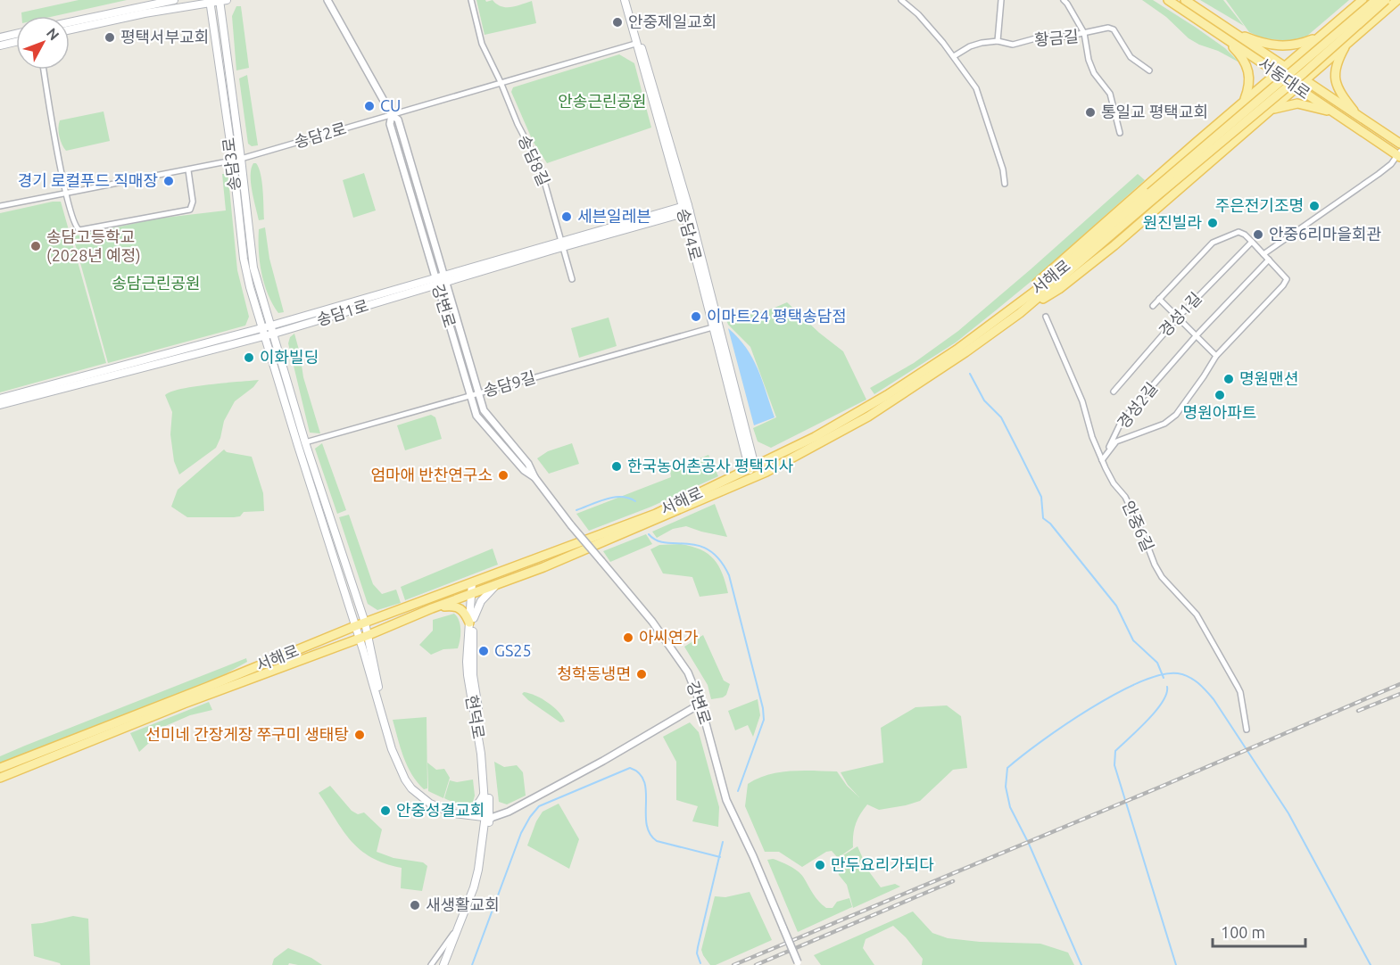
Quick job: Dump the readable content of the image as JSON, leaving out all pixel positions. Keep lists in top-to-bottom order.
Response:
{
  "streets": {
    "main road": [
      "서동대로",
      "송담3로",
      "송담4로",
      "서해로",
      "송담1로",
      "현덕로"
    ],
    "street": [
      "황금길",
      "송담2로",
      "송담8길",
      "강변로",
      "경성1길",
      "송담9길",
      "경성2길",
      "안중6길"
    ]
  },
  "crossings": [
    ["송담2로", "송담8길"],
    ["송담2로", "송담3로"],
    ["송담2로", "송담4로"],
    ["송담2로", "강변로"],
    ["송담8길", "송담1로"],
    ["송담3로", "서해로"],
    ["송담3로", "송담1로"],
    ["송담3로", "송담9길"],
    ["송담3로", "현덕로"],
    ["송담4로", "서해로"],
    ["송담4로", "송담1로"],
    ["송담4로", "송담9길"],
    ["서해로", "현덕로"],
    ["강변로", "송담1로"],
    ["강변로", "송담9길"],
    ["경성2길", "안중6길"]
  ],
  "parks": ["안송근린공원", "송담근린공원"],
  "places": [
    "안중제일교회",
    "평택서부교회",
    "CU",
    "통일교 평택교회",
    "경기 로컬푸드 직매장",
    "주은전기조명",
    "세븐일레븐",
    "원진빌라",
    "안중6리마을회관",
    "송담고등학교 (2028년 예정)",
    "이마트24 평택송담점",
    "이화빌딩",
    "명원맨션",
    "명원아파트",
    "한국농어촌공사 평택지사",
    "엄마애 반찬연구소",
    "아씨연가",
    "GS25",
    "청학동냉면",
    "선미네 간장게장 쭈구미 생태탕",
    "안중성결교회",
    "만두요리가되다",
    "새생활교회"
  ],
  "scale_bar": "100 m",
  "north": "top right"
}
